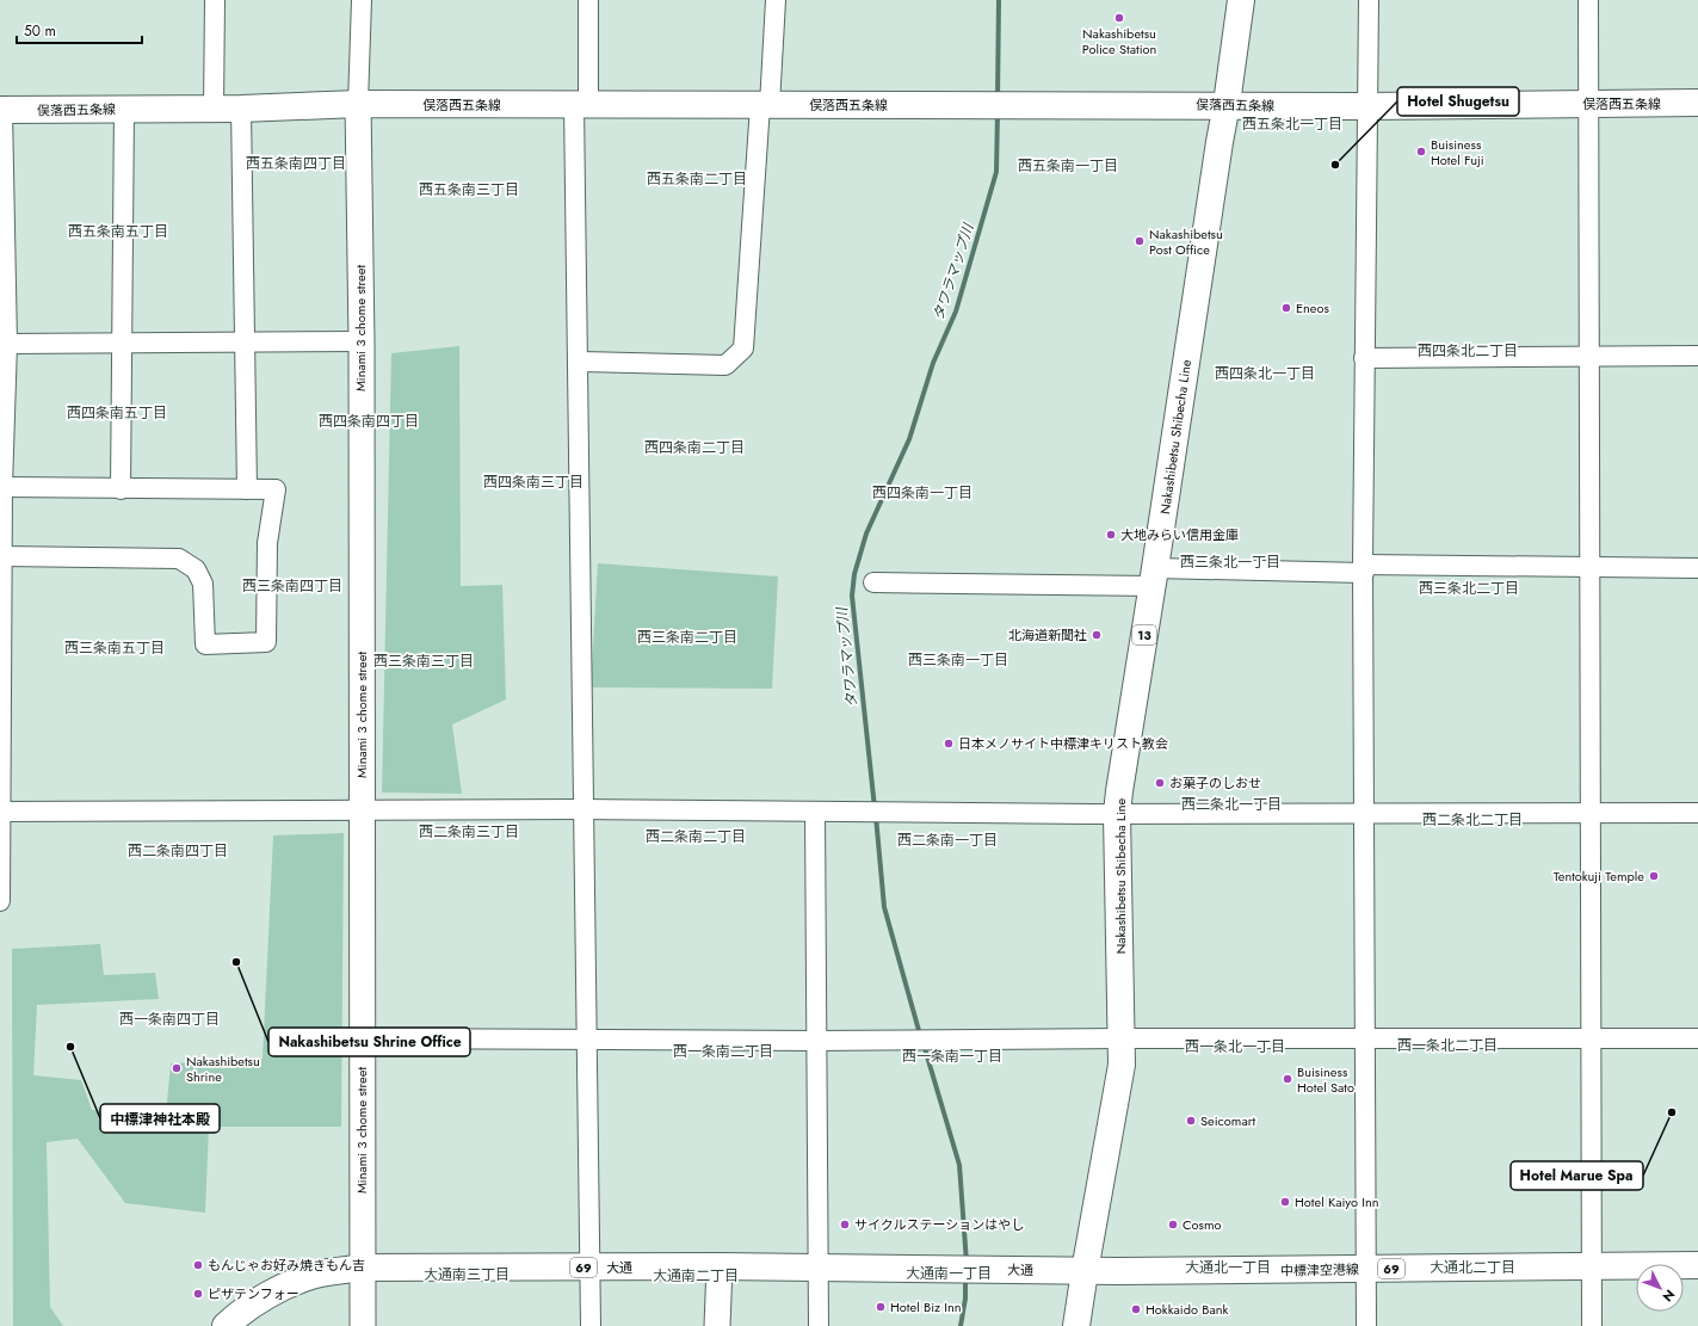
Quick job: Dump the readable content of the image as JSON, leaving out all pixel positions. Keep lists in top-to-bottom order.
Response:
{
  "streets": {
    "main road": [
      "俣落西五条線",
      "Nakashibetsu Shibecha Line",
      "13",
      "69",
      "大通",
      "中標津空港線"
    ],
    "street": ["Minami 3 chome street"]
  },
  "crossings": [
    ["俣落西五条線", "Minami 3 chome street"],
    ["俣落西五条線", "Nakashibetsu Shibecha Line"],
    ["Minami 3 chome street", "大通"],
    ["Nakashibetsu Shibecha Line", "大通"],
    ["Nakashibetsu Shibecha Line", "中標津空港線"],
    ["大通", "中標津空港線"]
  ],
  "districts": [
    "西五条北一丁目",
    "西五条南四丁目",
    "西五条南一丁目",
    "西五条南二丁目",
    "西五条南三丁目",
    "西五条南五丁目",
    "西四条北二丁目",
    "西四条北一丁目",
    "西四条南五丁目",
    "西四条南四丁目",
    "西四条南二丁目",
    "西四条南三丁目",
    "西四条南一丁目",
    "西三条北一丁目",
    "西三条南四丁目",
    "西三条北二丁目",
    "西三条南二丁目",
    "西三条南五丁目",
    "西三条南一丁目",
    "西三条南三丁目",
    "西二条北一丁目",
    "西二条北二丁目",
    "西二条南三丁目",
    "西二条南二丁目",
    "西二条南一丁目",
    "西二条南四丁目",
    "西一条南四丁目",
    "西一条北二丁目",
    "西一条北一丁目",
    "西一条南二丁目",
    "西一条南一丁目",
    "大通北一丁目",
    "大通北二丁目",
    "大通南一丁目",
    "大通南三丁目",
    "大通南二丁目"
  ],
  "water": ["タワラマップ川"],
  "places": [
    "Nakashibetsu Police Station",
    "Buisiness Hotel Fuji",
    "Hotel Shugetsu",
    "Nakashibetsu Post Office",
    "Eneos",
    "大地みらい信用金庫",
    "北海道新聞社",
    "日本メノサイト中標津キリスト教会",
    "お菓子のしおせ",
    "Tentokuji Temple",
    "Nakashibetsu Shrine Office",
    "中標津神社本殿",
    "Nakashibetsu Shrine",
    "Buisiness Hotel Sato",
    "Hotel Marue Spa",
    "Seicomart",
    "Hotel Kaiyo Inn",
    "サイクルステーションはやし",
    "Cosmo",
    "もんじゃお好み焼きもん吉",
    "ピザテンフォー",
    "Hotel Biz Inn",
    "Hokkaido Bank"
  ],
  "scale_bar": "50 m",
  "north": "bottom right"
}
